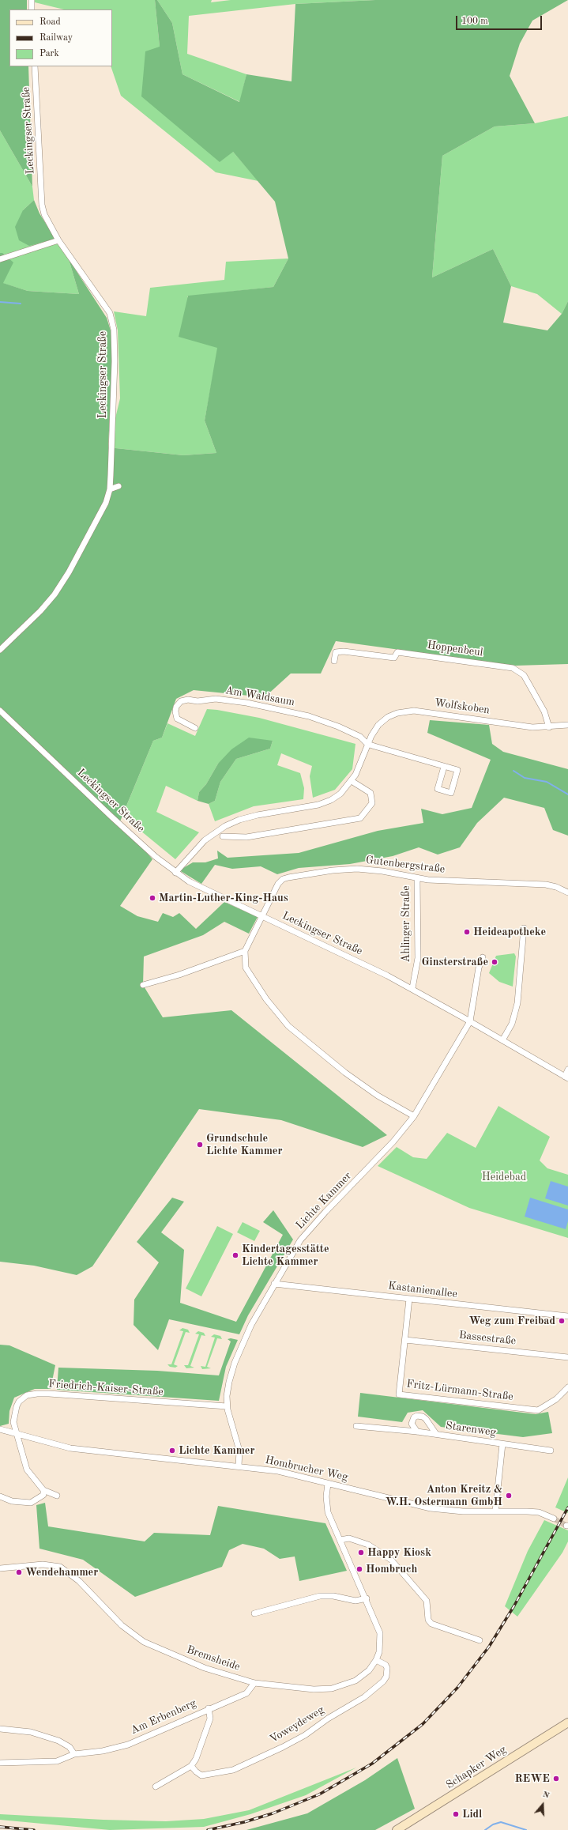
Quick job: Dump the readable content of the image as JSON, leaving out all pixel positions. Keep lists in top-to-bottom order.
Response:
{
  "streets": {
    "street": [
      "Leckingser Straße",
      "Hoppenbeul",
      "Am Waldsaum",
      "Wolfskoben",
      "Gutenbergstraße",
      "Ahlinger Straße",
      "Lichte Kammer",
      "Kastanienallee",
      "Bassestraße",
      "Friedrich-Kaiser-Straße",
      "Fritz-Lürmann-Straße",
      "Starenweg",
      "Hombrucher Weg",
      "Bremsheide",
      "Am Erbenberg",
      "Voweydeweg",
      "Schapker Weg"
    ]
  },
  "crossings": [
    ["Leckingser Straße", "Wolfskoben"],
    ["Leckingser Straße", "Gutenbergstraße"],
    ["Leckingser Straße", "Ahlinger Straße"],
    ["Leckingser Straße", "Lichte Kammer"],
    ["Hoppenbeul", "Wolfskoben"],
    ["Am Waldsaum", "Wolfskoben"],
    ["Gutenbergstraße", "Ahlinger Straße"],
    ["Lichte Kammer", "Kastanienallee"],
    ["Lichte Kammer", "Friedrich-Kaiser-Straße"],
    ["Lichte Kammer", "Hombrucher Weg"],
    ["Kastanienallee", "Fritz-Lürmann-Straße"],
    ["Bassestraße", "Fritz-Lürmann-Straße"],
    ["Friedrich-Kaiser-Straße", "Hombrucher Weg"],
    ["Starenweg", "Hombrucher Weg"],
    ["Hombrucher Weg", "Bremsheide"],
    ["Bremsheide", "Am Erbenberg"],
    ["Bremsheide", "Voweydeweg"]
  ],
  "parks": ["Heidebad"],
  "places": [
    "Martin-Luther-King-Haus",
    "Heideapotheke",
    "Ginsterstraße",
    "Grundschule Lichte Kammer",
    "Kindertagesstätte Lichte Kammer",
    "Weg zum Freibad",
    "Lichte Kammer",
    "Anton Kreitz & W.H. Ostermann GmbH",
    "Happy Kiosk",
    "Hombruch",
    "Wendehammer",
    "REWE",
    "Lidl"
  ],
  "legend": ["Road", "Railway", "Park"],
  "scale_bar": "100 m",
  "north": "top"
}
